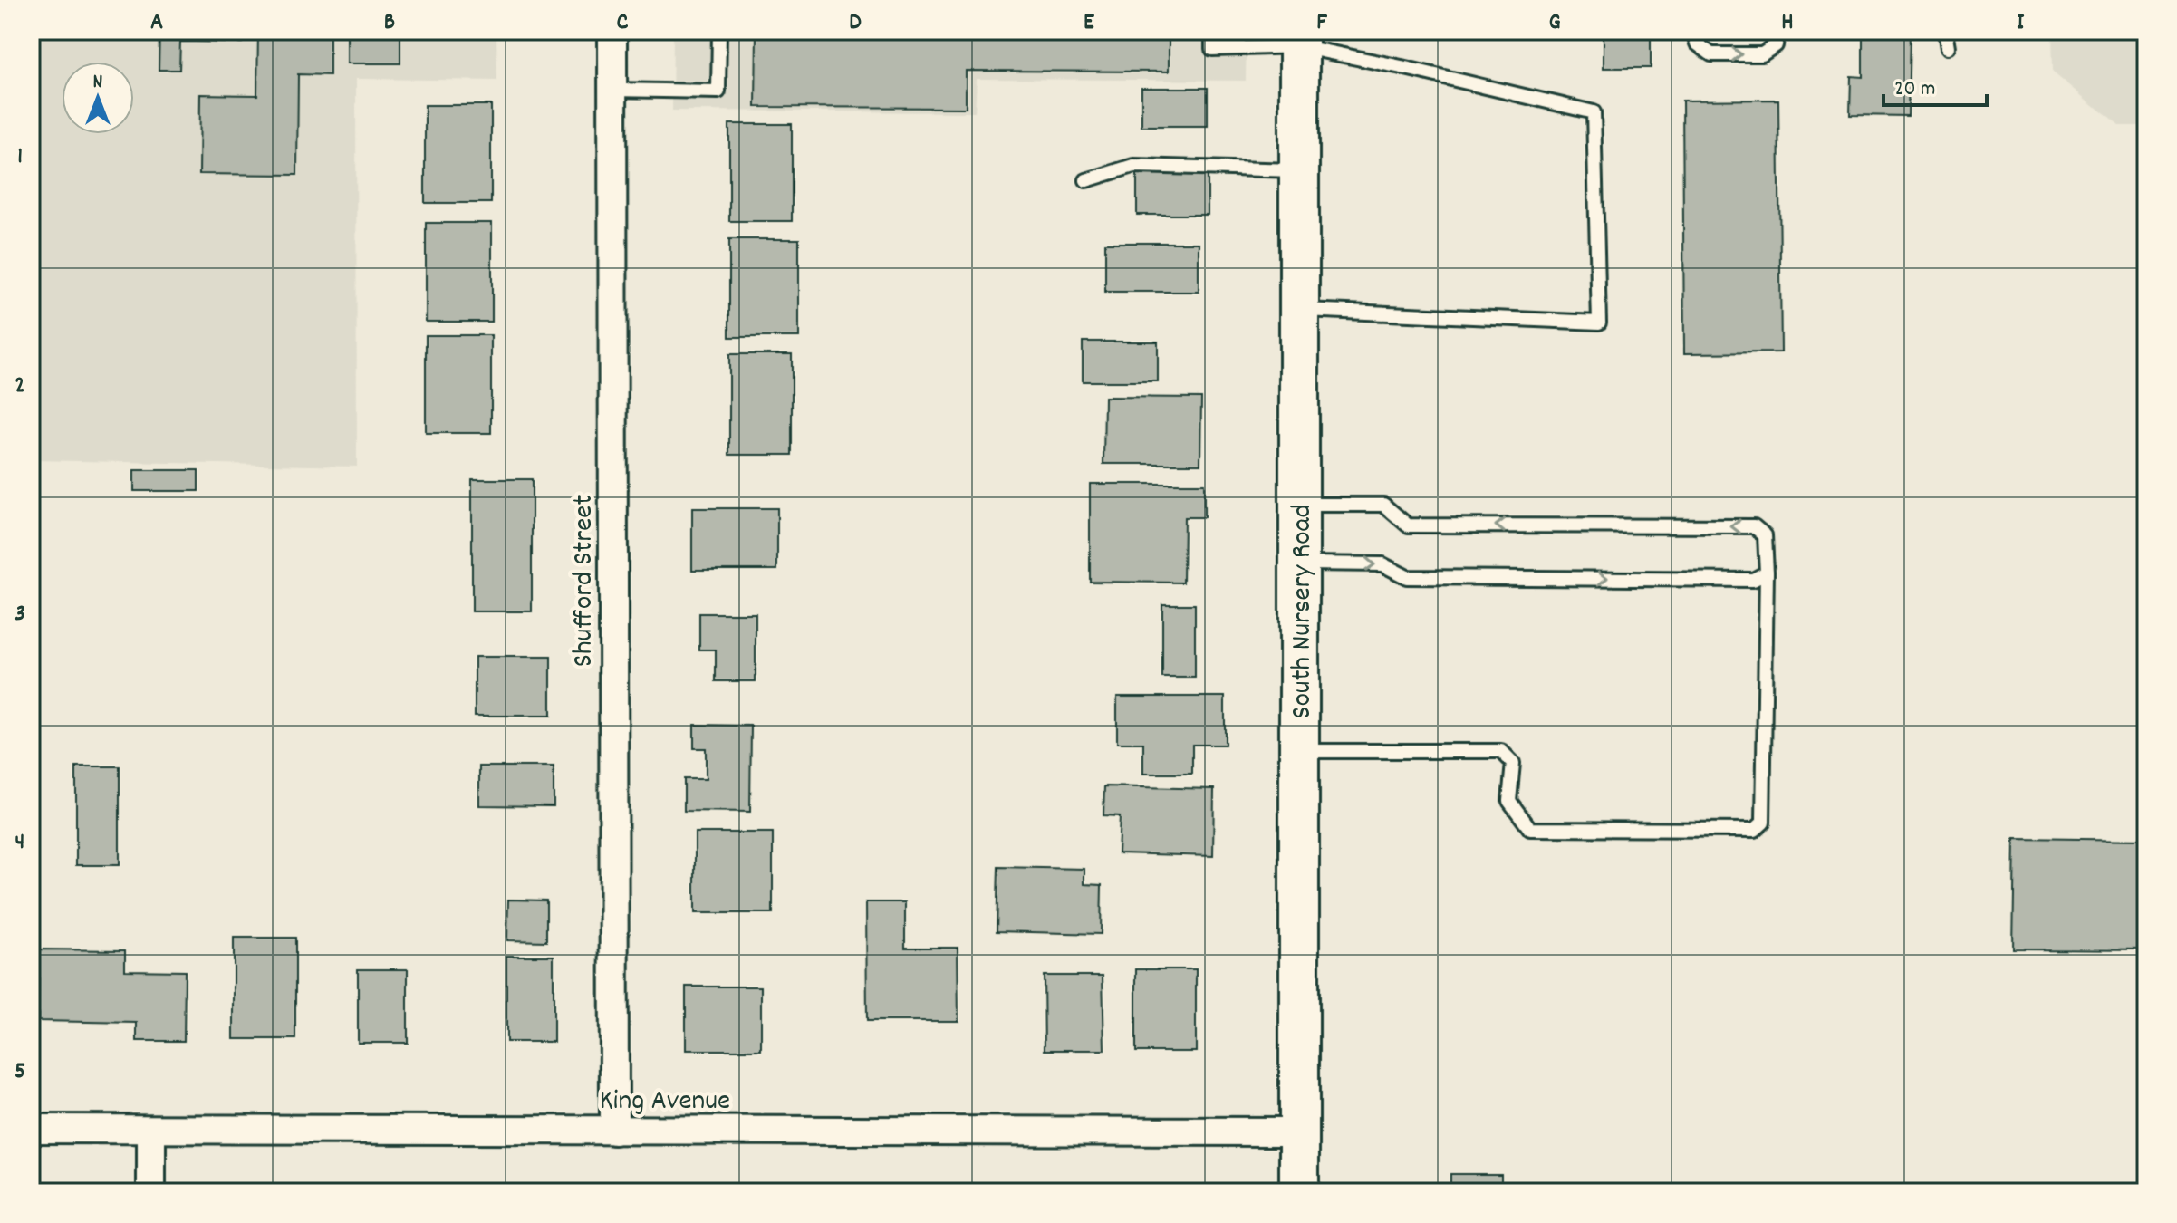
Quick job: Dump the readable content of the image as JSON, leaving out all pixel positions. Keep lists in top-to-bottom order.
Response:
{
  "streets": {
    "street": ["Shufford Street", "South Nursery Road", "King Avenue"]
  },
  "crossings": [
    ["Shufford Street", "King Avenue"],
    ["South Nursery Road", "King Avenue"]
  ],
  "scale_bar": "20 m",
  "north": "top",
  "grid": {
    "columns": [
      "A",
      "B",
      "C",
      "D",
      "E",
      "F",
      "G",
      "H",
      "I"
    ],
    "rows": [
      "1",
      "2",
      "3",
      "4",
      "5"
    ]
  }
}
